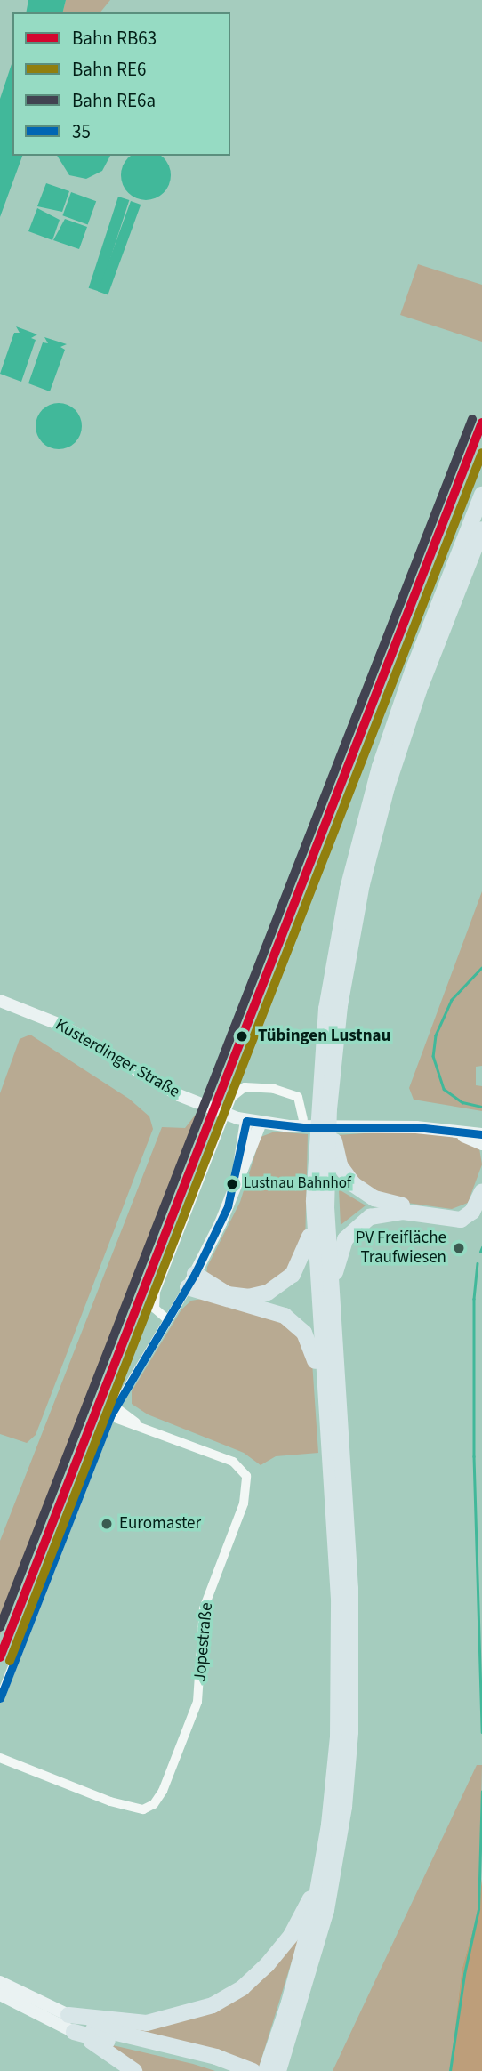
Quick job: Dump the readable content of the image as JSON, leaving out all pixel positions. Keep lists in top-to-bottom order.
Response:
{
  "streets": {
    "street": ["Kusterdinger Straße", "Jopestraße"]
  },
  "places": [
    "Tübingen Lustnau",
    "Lustnau Bahnhof",
    "PV Freifläche Traufwiesen",
    "Euromaster"
  ],
  "lines": [
    "rail line RE6a",
    "rail line RB63",
    "rail line RE6",
    "transit line 35"
  ],
  "legend": [
    "Bahn RB63",
    "Bahn RE6",
    "Bahn RE6a",
    "35"
  ]
}
